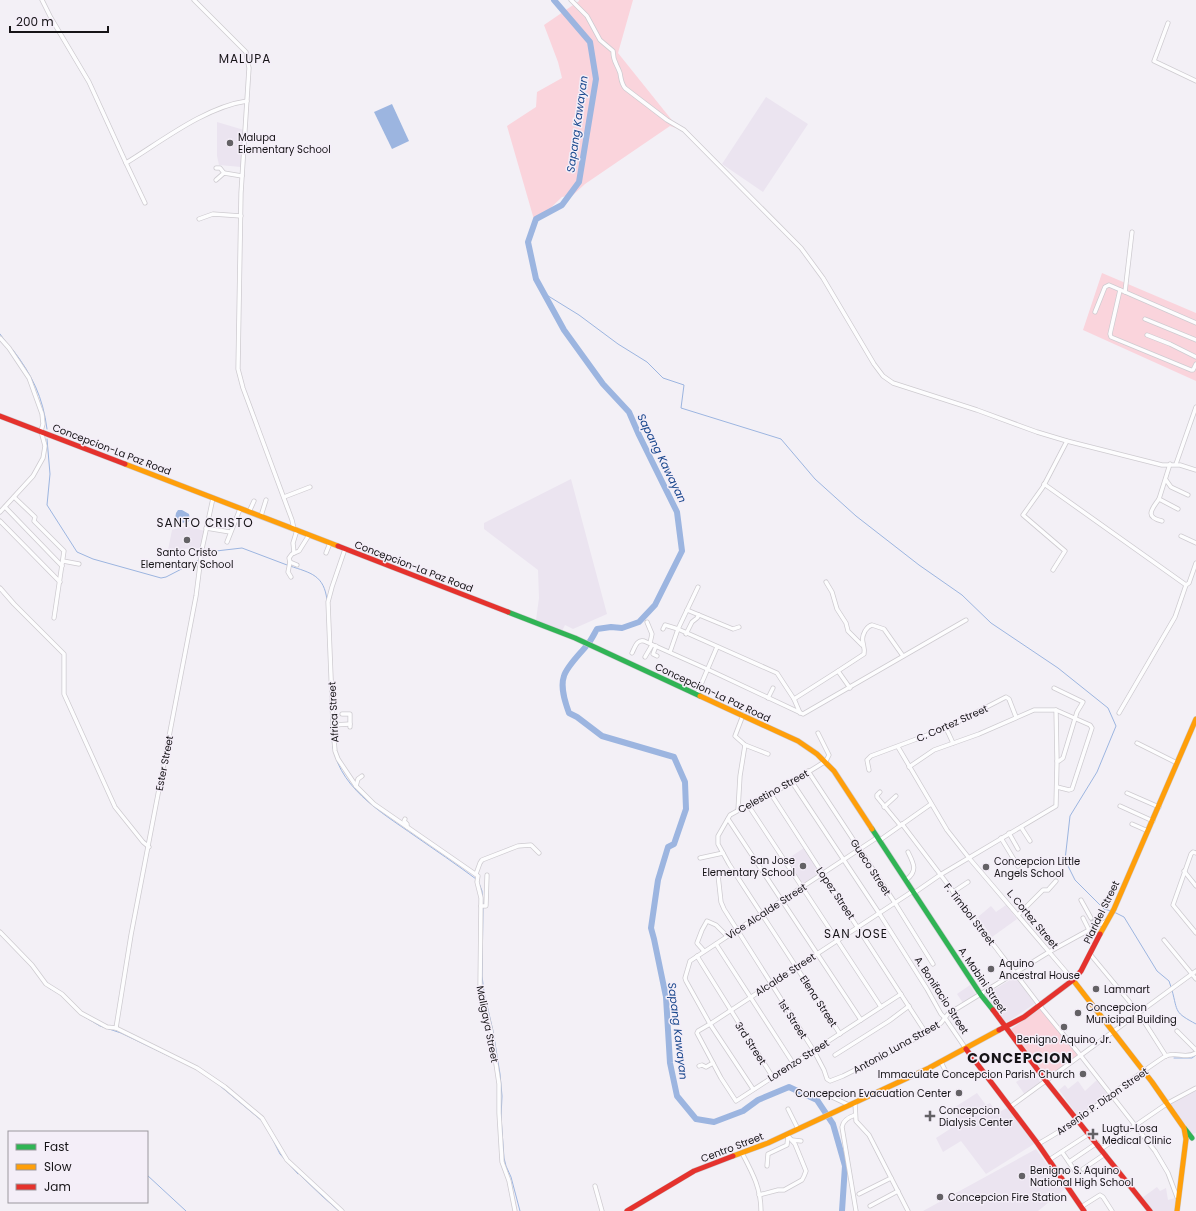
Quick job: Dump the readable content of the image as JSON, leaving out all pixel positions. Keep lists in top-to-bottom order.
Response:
{
  "streets": {
    "main road": [
      "Concepcion-La Paz Road",
      "Plaridel Street",
      "L. Cortez Street",
      "A. Mabini Street",
      "A. Bonifacio Street",
      "Centro Street"
    ],
    "street": [
      "Africa Street",
      "C. Cortez Street",
      "Ester Street",
      "Celestino Street",
      "Gueco Street",
      "Lopez Street",
      "Vice Alcalde Street",
      "F. Timbol Street",
      "Alcalde Street",
      "Elena Street",
      "1st Street",
      "Maligaya Street",
      "3rd Street",
      "Antonio Luna Street",
      "Lorenzo Street",
      "Arsenio P. Dizon Street"
    ]
  },
  "crossings": [
    ["Concepcion-La Paz Road", "Africa Street"],
    ["Concepcion-La Paz Road", "Ester Street"],
    ["Concepcion-La Paz Road", "A. Mabini Street"],
    ["Africa Street", "Maligaya Street"],
    ["C. Cortez Street", "L. Cortez Street"],
    ["Celestino Street", "Gueco Street"],
    ["Celestino Street", "Lopez Street"],
    ["Celestino Street", "A. Mabini Street"],
    ["Celestino Street", "A. Bonifacio Street"],
    ["Celestino Street", "Elena Street"],
    ["Gueco Street", "Vice Alcalde Street"],
    ["Gueco Street", "Alcalde Street"],
    ["Lopez Street", "Vice Alcalde Street"],
    ["Lopez Street", "Alcalde Street"],
    ["Lopez Street", "Antonio Luna Street"],
    ["Lopez Street", "Lorenzo Street"],
    ["Vice Alcalde Street", "F. Timbol Street"],
    ["Vice Alcalde Street", "L. Cortez Street"],
    ["Vice Alcalde Street", "Alcalde Street"],
    ["Vice Alcalde Street", "A. Mabini Street"],
    ["Vice Alcalde Street", "A. Bonifacio Street"],
    ["Vice Alcalde Street", "Elena Street"],
    ["Vice Alcalde Street", "1st Street"],
    ["Vice Alcalde Street", "3rd Street"],
    ["Plaridel Street", "F. Timbol Street"],
    ["Plaridel Street", "L. Cortez Street"],
    ["Plaridel Street", "A. Mabini Street"],
    ["Plaridel Street", "A. Bonifacio Street"],
    ["Plaridel Street", "Antonio Luna Street"],
    ["Plaridel Street", "Centro Street"],
    ["F. Timbol Street", "L. Cortez Street"],
    ["F. Timbol Street", "Alcalde Street"],
    ["F. Timbol Street", "Antonio Luna Street"],
    ["F. Timbol Street", "Arsenio P. Dizon Street"],
    ["L. Cortez Street", "Alcalde Street"],
    ["L. Cortez Street", "Antonio Luna Street"],
    ["L. Cortez Street", "Arsenio P. Dizon Street"],
    ["Alcalde Street", "A. Mabini Street"],
    ["Alcalde Street", "A. Bonifacio Street"],
    ["Alcalde Street", "Elena Street"],
    ["Alcalde Street", "1st Street"],
    ["Alcalde Street", "3rd Street"],
    ["Alcalde Street", "Lorenzo Street"],
    ["A. Mabini Street", "Antonio Luna Street"],
    ["A. Mabini Street", "Arsenio P. Dizon Street"],
    ["A. Bonifacio Street", "Antonio Luna Street"],
    ["A. Bonifacio Street", "Arsenio P. Dizon Street"],
    ["Elena Street", "Lorenzo Street"],
    ["1st Street", "Antonio Luna Street"],
    ["1st Street", "Lorenzo Street"],
    ["3rd Street", "Lorenzo Street"]
  ],
  "districts": [
    "MALUPA",
    "SANTO CRISTO",
    "SAN JOSE",
    "CONCEPCION"
  ],
  "water": ["Sapang Kawayan"],
  "places": {
    "other": [
      "Malupa Elementary School",
      "Santo Cristo Elementary School",
      "San Jose Elementary School",
      "Concepcion Little Angels School",
      "Aquino Ancestral House",
      "Lammart",
      "Concepcion Municipal Building",
      "Benigno Aquino, Jr.",
      "Immaculate Concepcion Parish Church",
      "Concepcion Evacuation Center",
      "Benigno S. Aquino National High School",
      "Concepcion Fire Station"
    ],
    "health": ["Concepcion Dialysis Center", "Lugtu-Losa Medical Clinic"]
  },
  "legend": ["Fast", "Slow", "Jam"],
  "scale_bar": "200 m"
}
